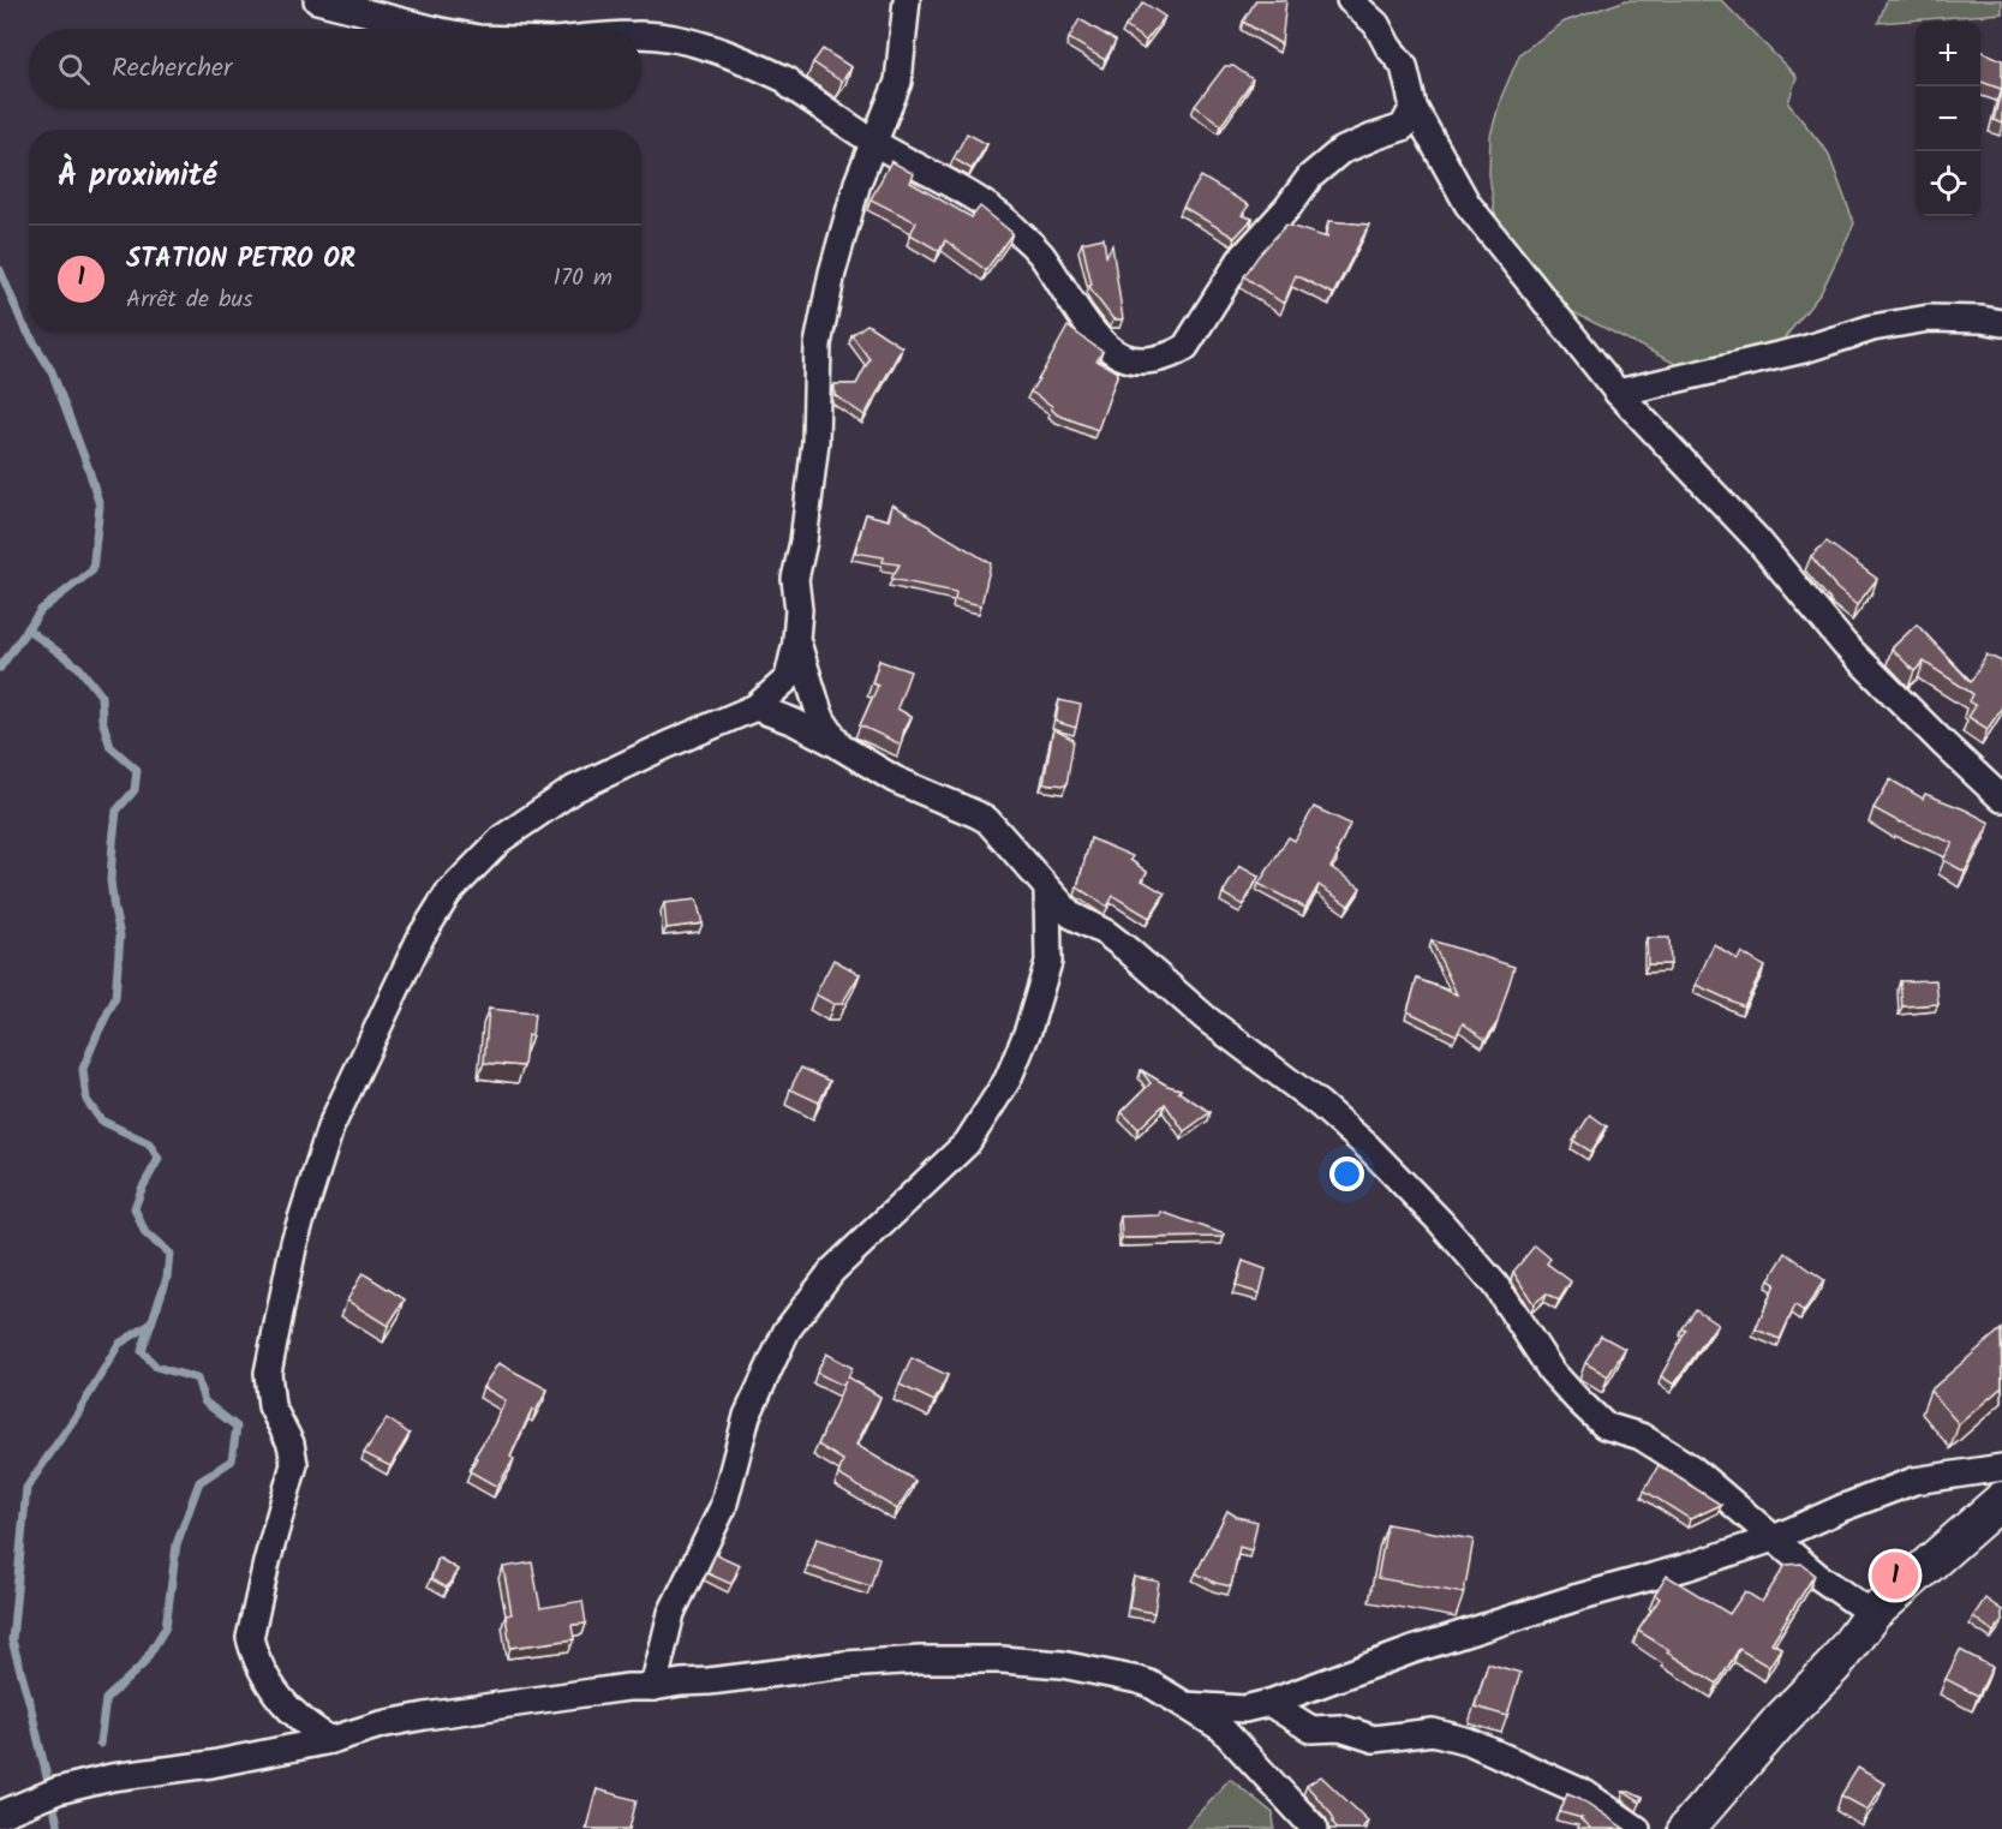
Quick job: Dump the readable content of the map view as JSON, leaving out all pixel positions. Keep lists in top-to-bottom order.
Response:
{
  "page": {
    "map_buttons": ["+", "−"],
    "search": "Rechercher",
    "heading": "À proximité",
    "list": [
      {
        "mark": "1",
        "name": "STATION PETRO OR",
        "note": "Arrêt de bus",
        "value": "170 m"
      }
    ],
    "pins": "1"
  }
}
